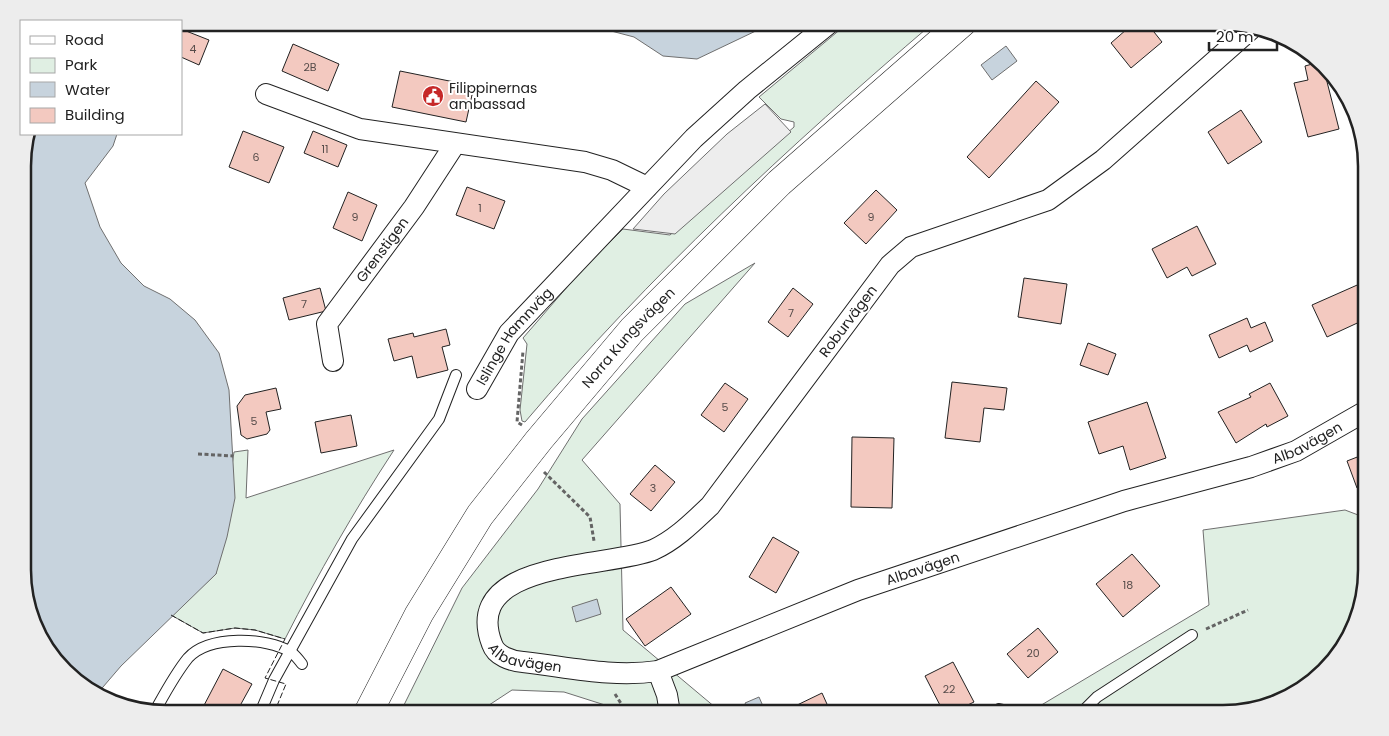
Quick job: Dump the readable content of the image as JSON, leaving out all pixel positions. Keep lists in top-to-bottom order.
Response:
{
  "streets": {
    "main road": ["Norra Kungsvägen"],
    "street": [
      "Grenstigen",
      "Roburvägen",
      "Islinge Hamnväg",
      "Albavägen"
    ]
  },
  "crossings": [
    ["Roburvägen", "Albavägen"]
  ],
  "places": {
    "public building": ["Filippinernas ambassad"]
  },
  "house_numbers": [
    "4",
    "2B",
    "11",
    "6",
    "1",
    "9",
    "9",
    "7",
    "7",
    "5",
    "5",
    "3",
    "18",
    "20",
    "22"
  ],
  "legend": [
    "Road",
    "Park",
    "Water",
    "Building"
  ],
  "scale_bar": "20 m"
}
